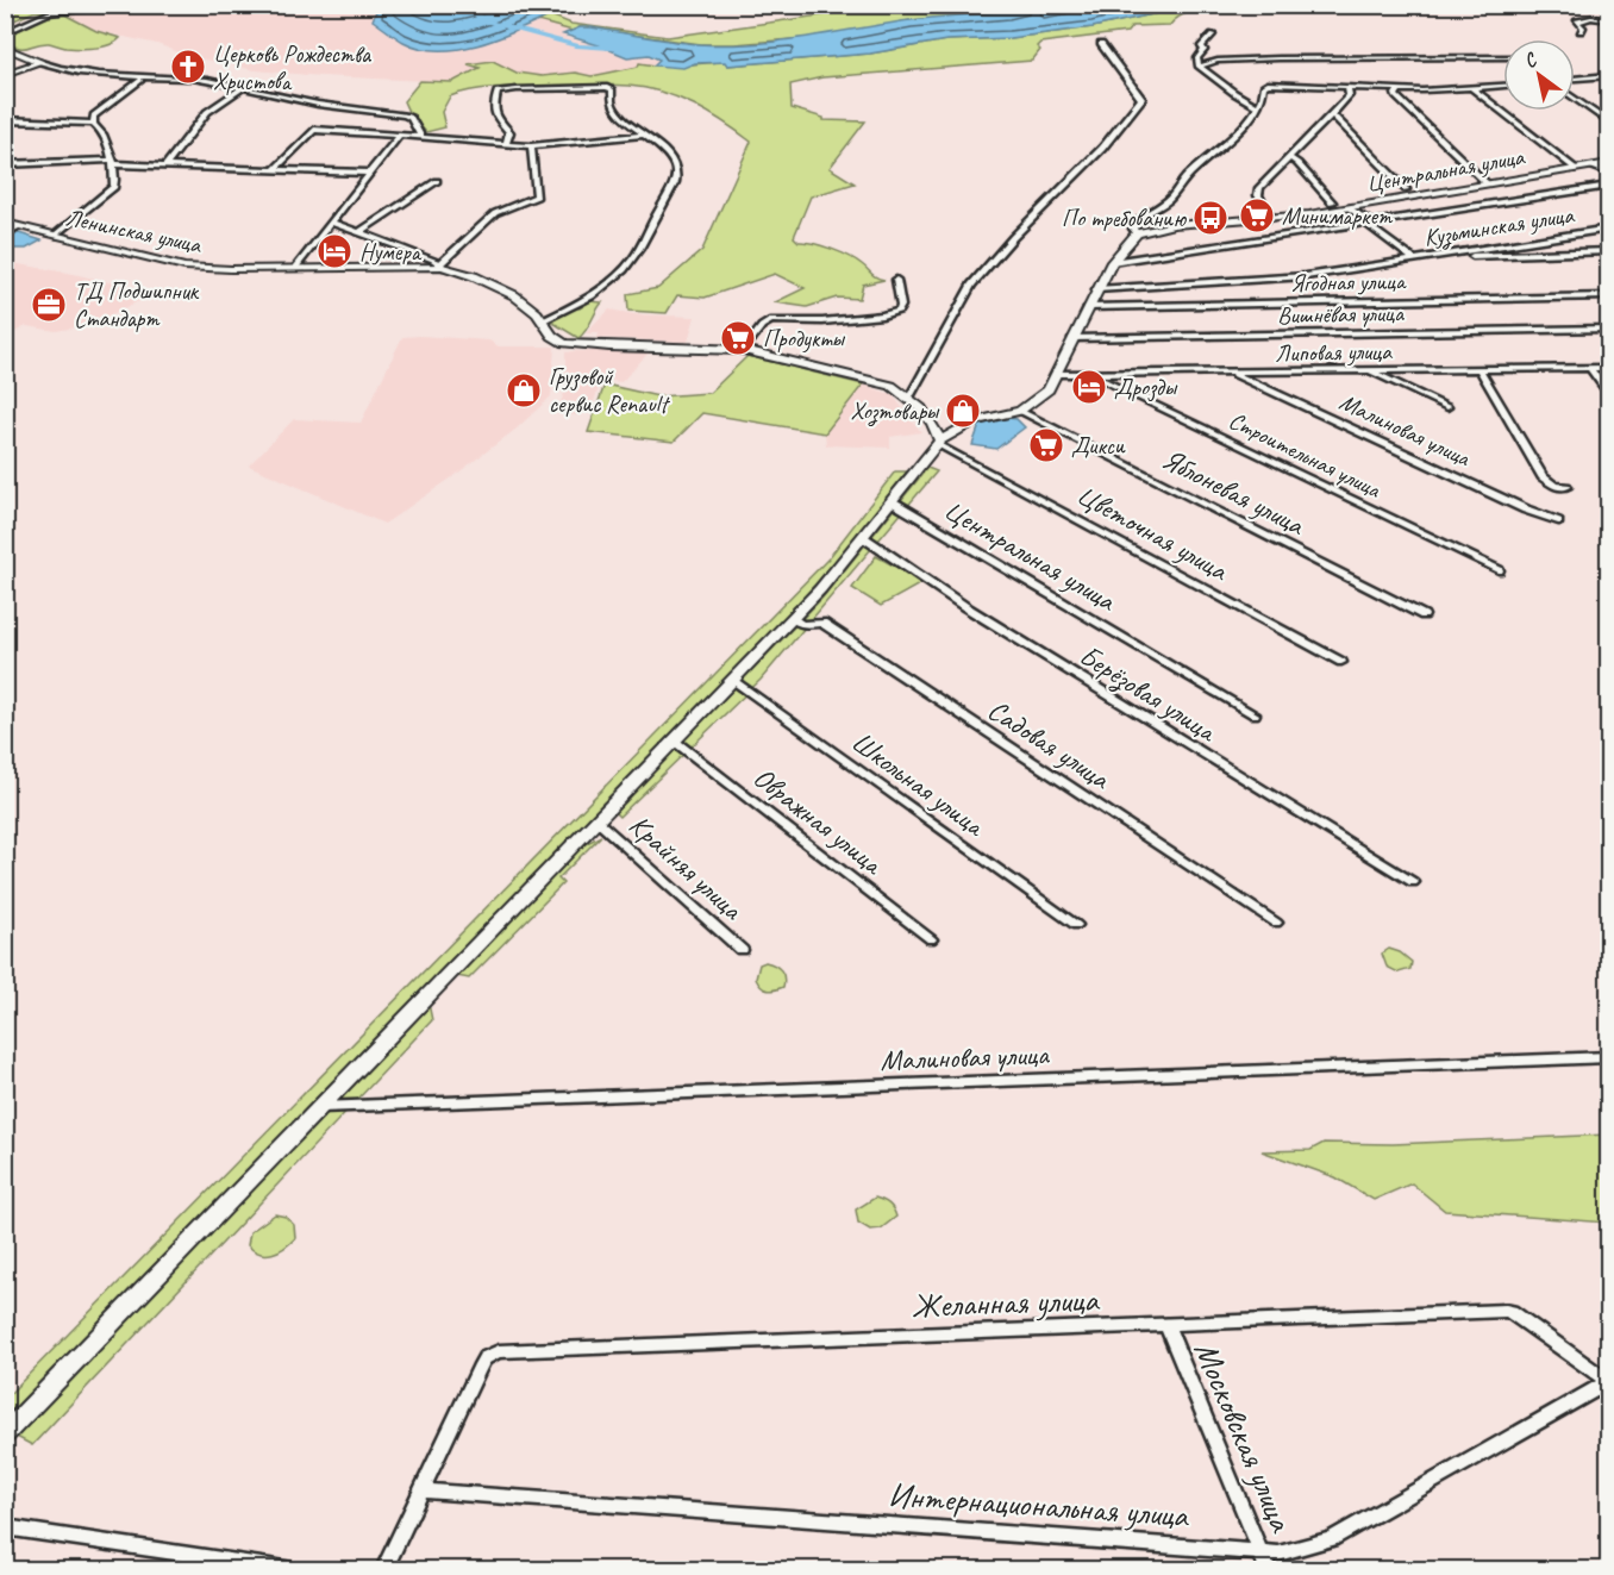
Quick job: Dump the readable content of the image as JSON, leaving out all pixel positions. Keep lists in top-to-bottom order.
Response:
{
  "streets": {
    "street": [
      "Центральная улица",
      "Кузьминская улица",
      "Ленинская улица",
      "Ягодная улица",
      "Вишнёвая улица",
      "Липовая улица",
      "Малиновая улица",
      "Строительная улица",
      "Яблоневая улица",
      "Цветочная улица",
      "Берёзовая улица",
      "Садовая улица",
      "Школьная улица",
      "Овражная улица",
      "Крайняя улица",
      "Желанная улица",
      "Московская улица",
      "Интернациональная улица"
    ]
  },
  "crossings": [
    ["Липовая улица", "Малиновая улица"],
    ["Липовая улица", "Строительная улица"],
    ["Желанная улица", "Московская улица"],
    ["Желанная улица", "Интернациональная улица"],
    ["Московская улица", "Интернациональная улица"]
  ],
  "places": {
    "church": ["Церковь Рождества Христова"],
    "supermarket": ["Минимаркет", "Продукты", "Дикси"],
    "bus stop": ["По требованию"],
    "hotel": ["Нумера", "Дрозды"],
    "office": ["ТД Подшипник Стандарт"],
    "shop": ["Грузовой сервис Renault", "Хозтовары"]
  },
  "north": "top left"
}
